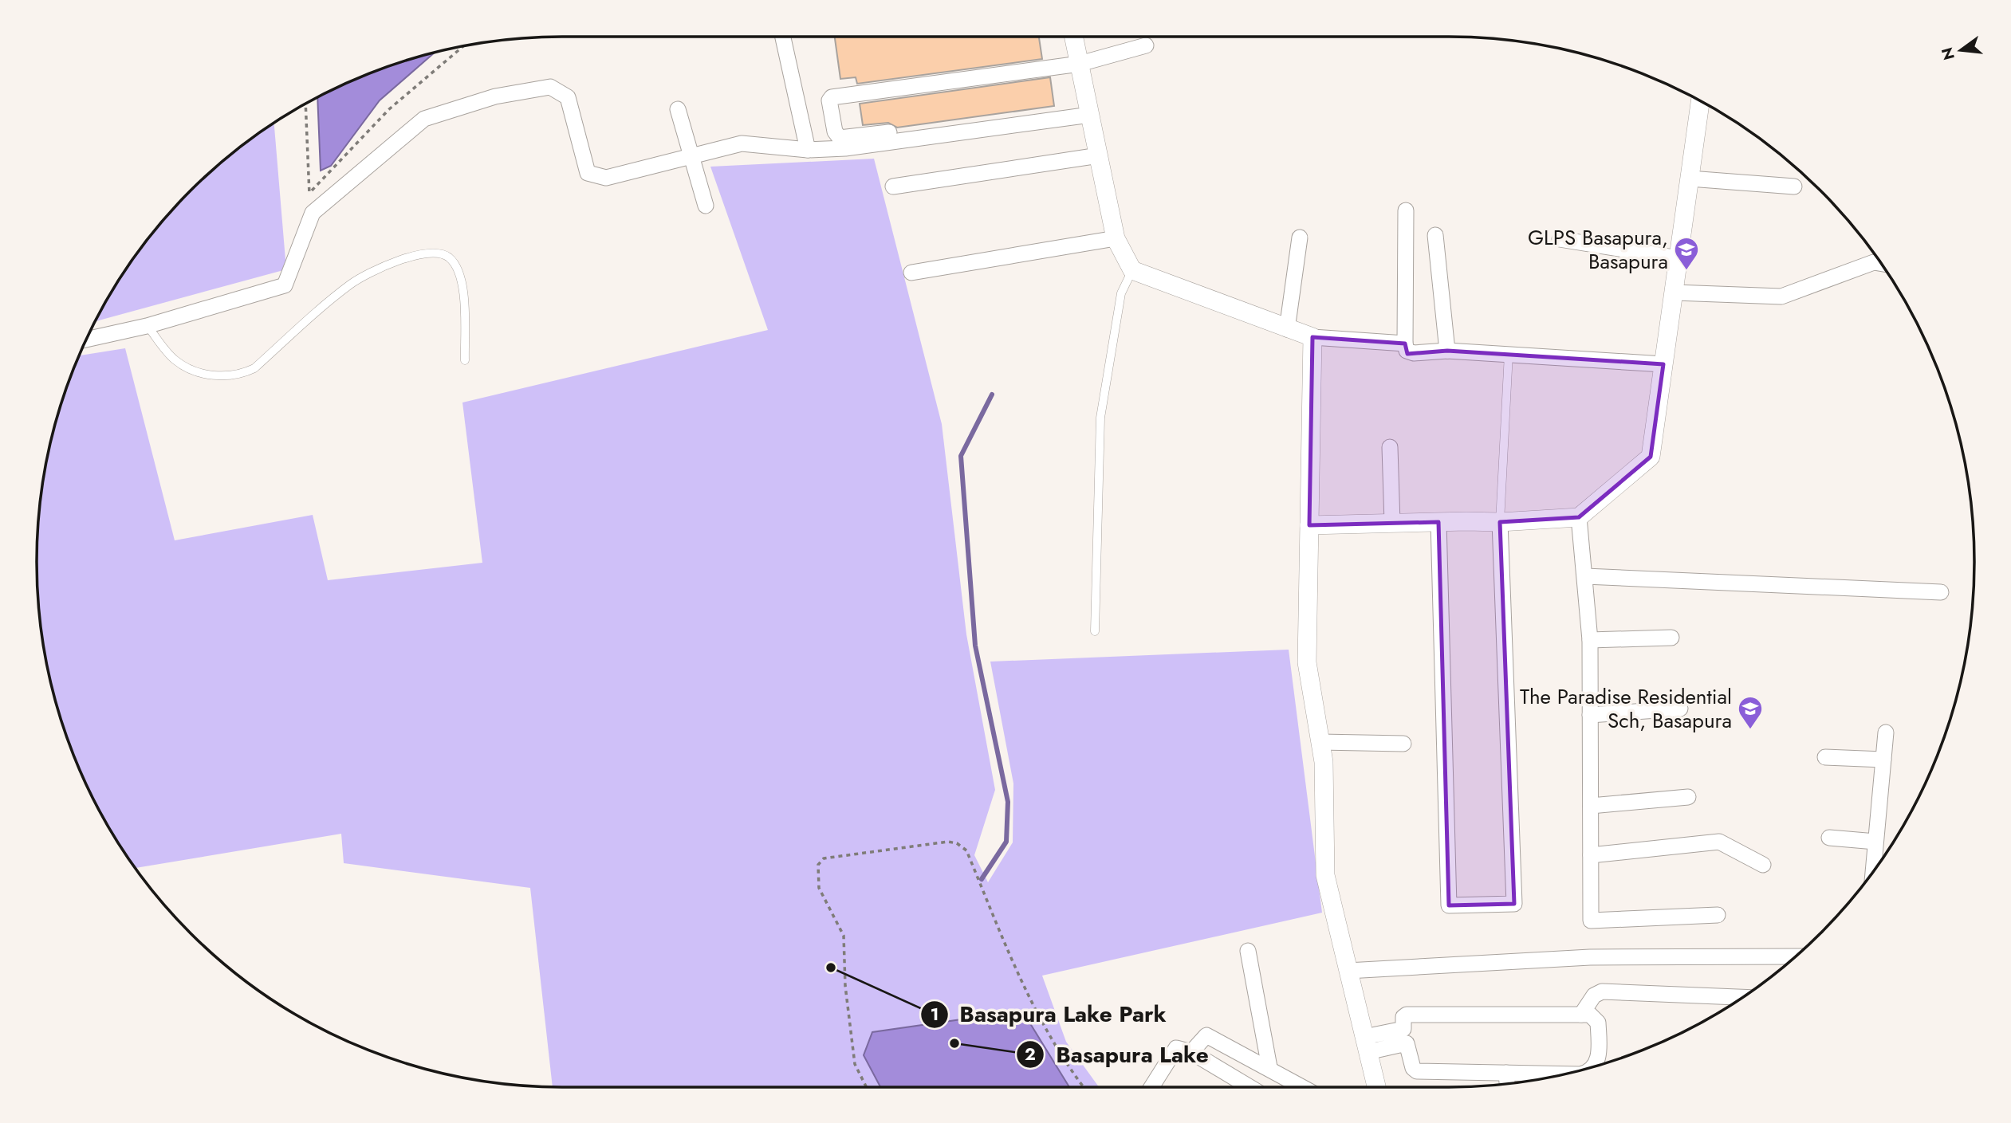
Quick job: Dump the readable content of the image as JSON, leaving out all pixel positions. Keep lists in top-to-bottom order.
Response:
{
  "places": {
    "school or university": ["GLPS Basapura, Basapura", "The Paradise Residential Sch, Basapura"],
    "other": ["Basapura Lake Park", "Basapura Lake"]
  },
  "north": "left"
}
